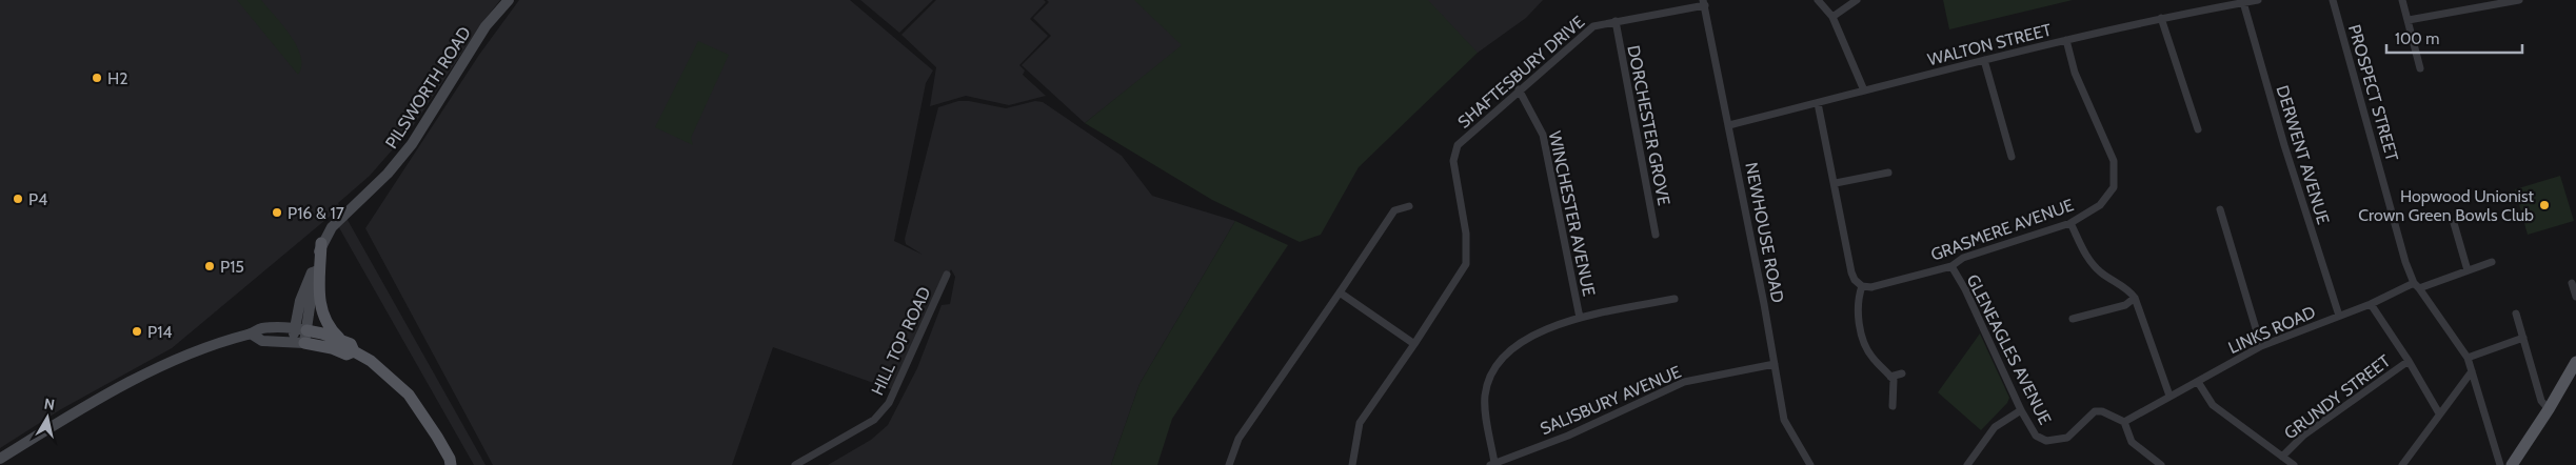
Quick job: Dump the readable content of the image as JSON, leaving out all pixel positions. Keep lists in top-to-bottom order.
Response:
{
  "streets": {
    "street": [
      "WALTON STREET",
      "SHAFTESBURY DRIVE",
      "PILSWORTH ROAD",
      "PROSPECT STREET",
      "DORCHESTER GROVE",
      "DERWENT AVENUE",
      "WINCHESTER AVENUE",
      "GRASMERE AVENUE",
      "NEWHOUSE ROAD",
      "LINKS ROAD",
      "HILL TOP ROAD",
      "GLENEAGLES AVENUE",
      "GRUNDY STREET",
      "SALISBURY AVENUE"
    ]
  },
  "crossings": [
    ["WALTON STREET", "DERWENT AVENUE"],
    ["WALTON STREET", "GRASMERE AVENUE"],
    ["WALTON STREET", "NEWHOUSE ROAD"],
    ["SHAFTESBURY DRIVE", "DORCHESTER GROVE"],
    ["SHAFTESBURY DRIVE", "WINCHESTER AVENUE"],
    ["SHAFTESBURY DRIVE", "NEWHOUSE ROAD"],
    ["PROSPECT STREET", "LINKS ROAD"],
    ["DERWENT AVENUE", "LINKS ROAD"],
    ["GRASMERE AVENUE", "GLENEAGLES AVENUE"],
    ["NEWHOUSE ROAD", "SALISBURY AVENUE"],
    ["LINKS ROAD", "GLENEAGLES AVENUE"]
  ],
  "places": [
    "H2",
    "P4",
    "Hopwood Unionist Crown Green Bowls Club",
    "P16 & 17",
    "P15",
    "P14"
  ],
  "scale_bar": "100 m",
  "north": "top"
}
